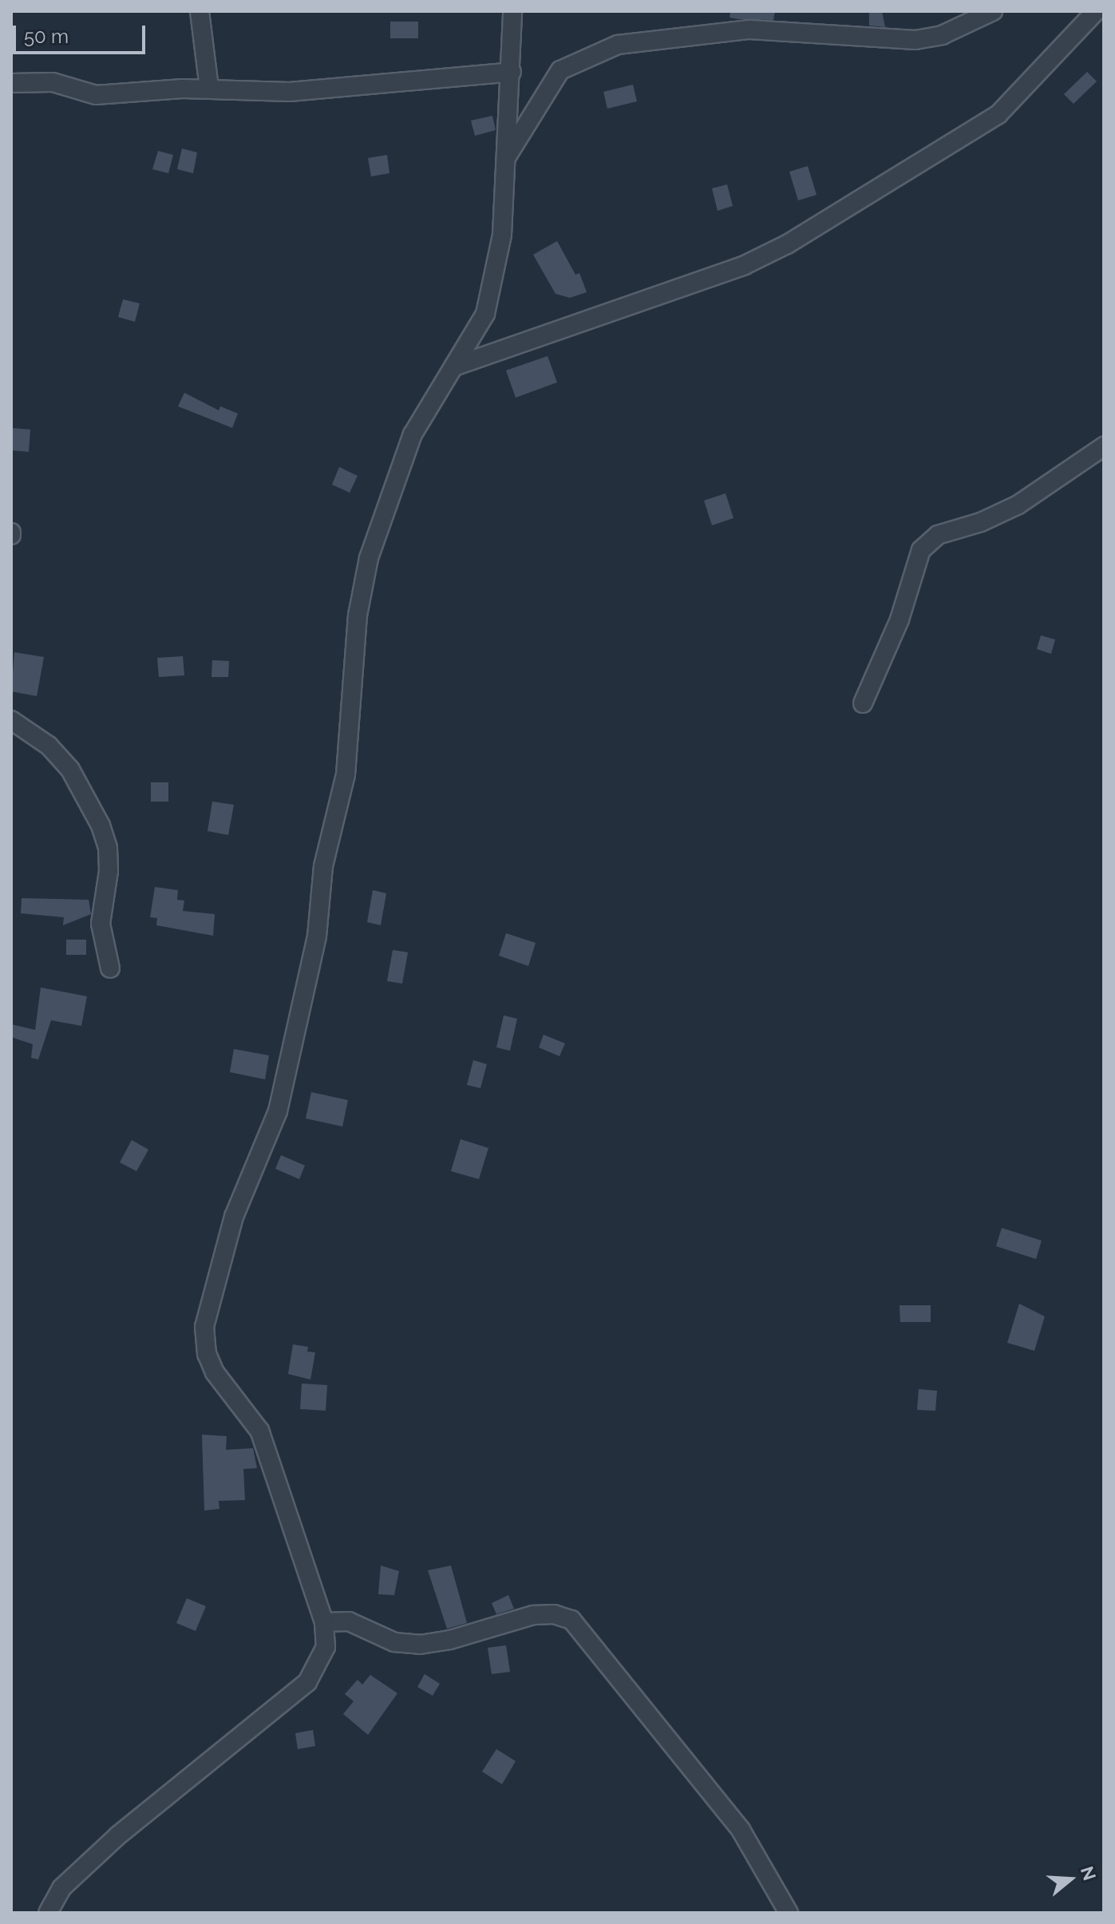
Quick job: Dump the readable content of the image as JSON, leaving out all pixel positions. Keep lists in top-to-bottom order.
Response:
{
  "scale_bar": "50 m",
  "north": "right"
}
